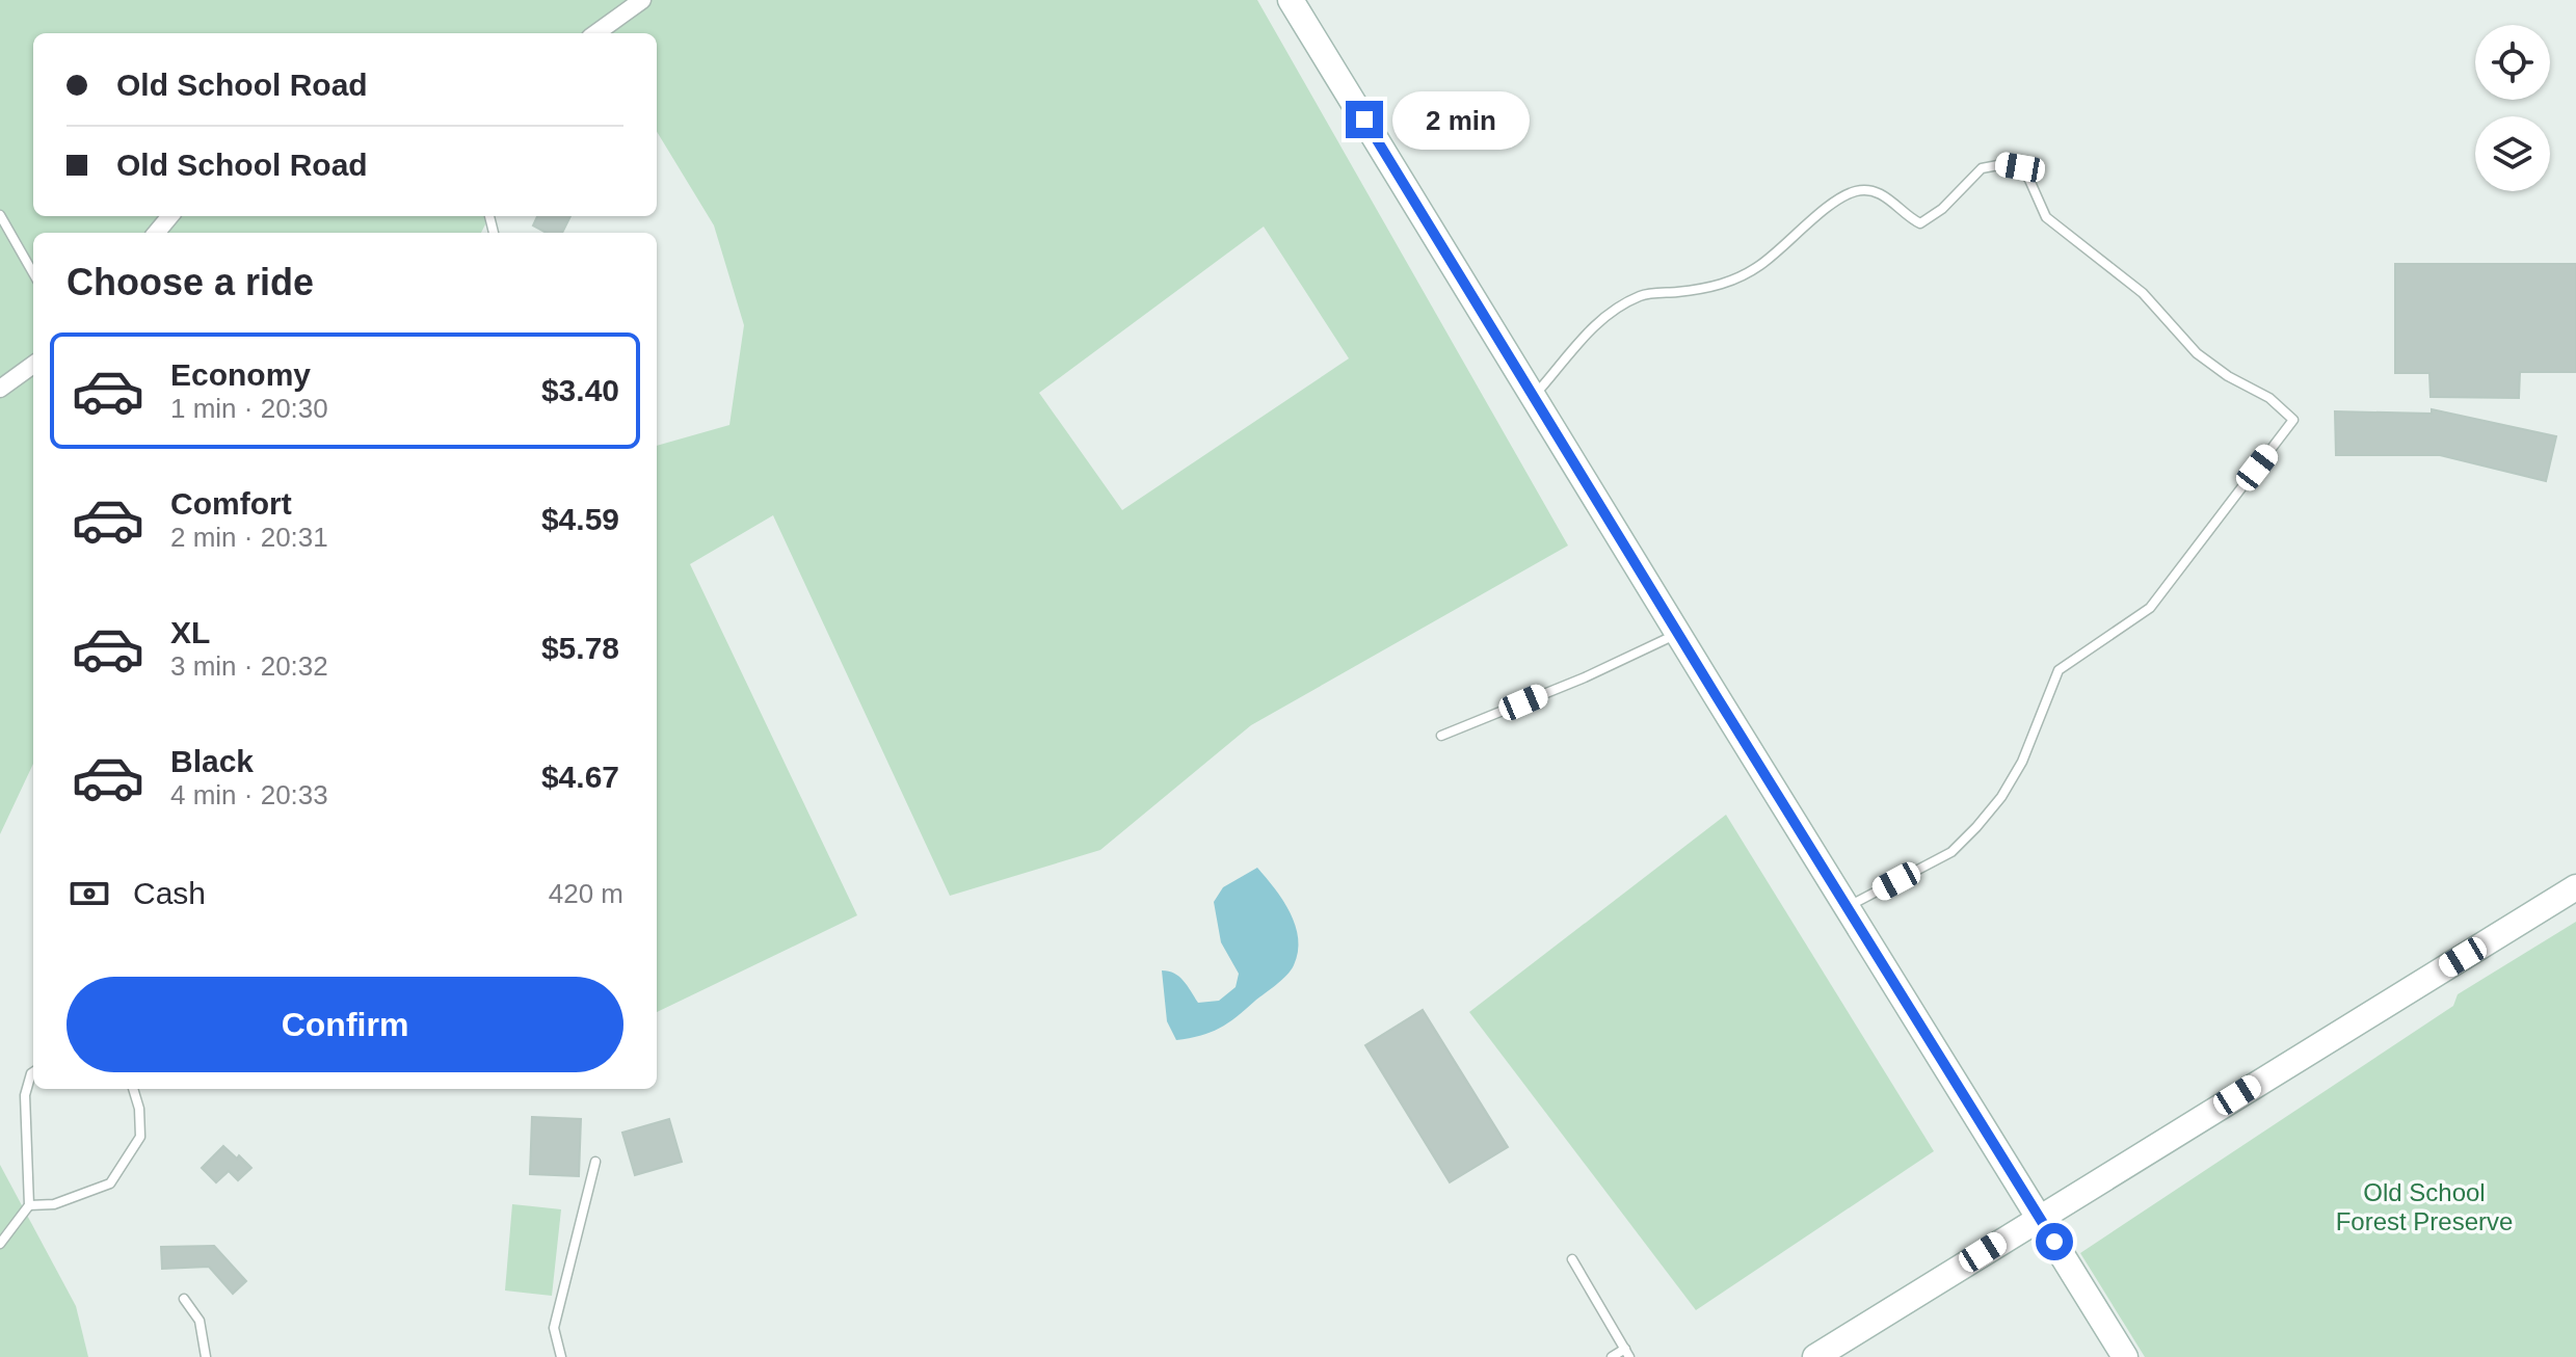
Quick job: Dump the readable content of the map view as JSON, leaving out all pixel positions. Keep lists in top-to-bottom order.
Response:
{
  "parks": ["Old School Forest Preserve"],
  "page": {
    "banner": ["Old School Road", "Old School Road"],
    "bubble": "2 min",
    "heading": "Choose a ride",
    "list": [
      {
        "name": "Economy",
        "note": "1 min · 20:30",
        "value": "$3.40"
      },
      {
        "name": "Comfort",
        "note": "2 min · 20:31",
        "value": "$4.59"
      },
      {
        "name": "XL",
        "note": "3 min · 20:32",
        "value": "$5.78"
      },
      {
        "name": "Black",
        "note": "4 min · 20:33",
        "value": "$4.67"
      }
    ],
    "pay": ["Cash", "420 m"],
    "buttons": "Confirm"
  }
}
